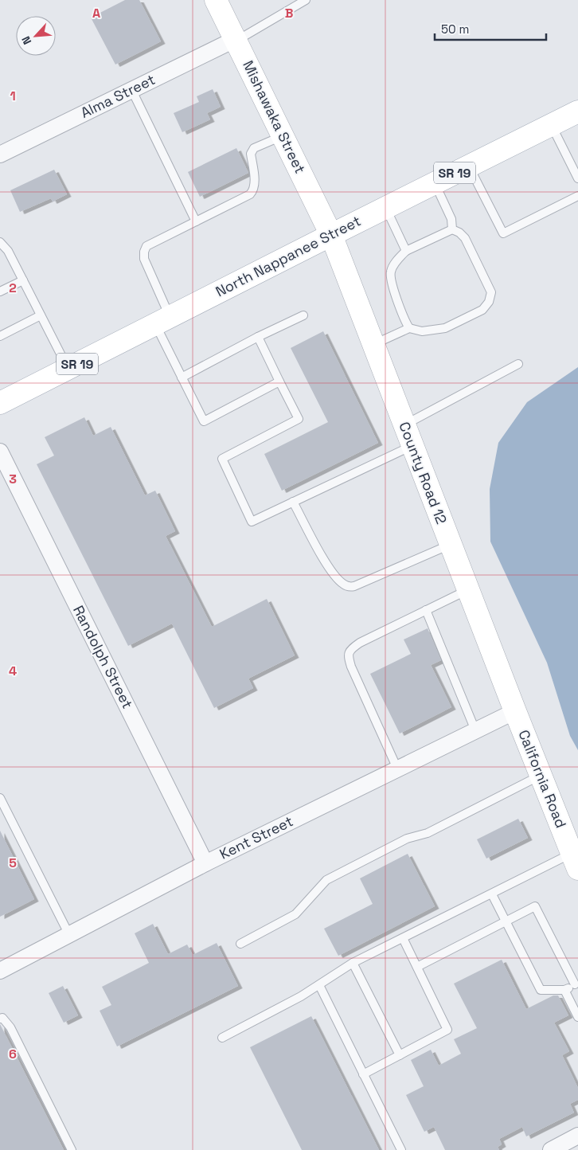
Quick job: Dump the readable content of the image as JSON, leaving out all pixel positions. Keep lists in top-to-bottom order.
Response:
{
  "streets": {
    "main road": [
      "Mishawaka Street",
      "SR 19",
      "North Nappanee Street",
      "County Road 12",
      "California Road"
    ],
    "street": ["Alma Street", "Randolph Street", "Kent Street"]
  },
  "crossings": [
    ["Alma Street", "Mishawaka Street"],
    ["Mishawaka Street", "North Nappanee Street"],
    ["Mishawaka Street", "County Road 12"],
    ["North Nappanee Street", "County Road 12"],
    ["County Road 12", "California Road"],
    ["County Road 12", "Kent Street"],
    ["Randolph Street", "Kent Street"],
    ["California Road", "Kent Street"]
  ],
  "scale_bar": "50 m",
  "north": "bottom left",
  "grid": {
    "columns": ["A", "B"],
    "rows": [
      "1",
      "2",
      "3",
      "4",
      "5",
      "6"
    ]
  }
}
